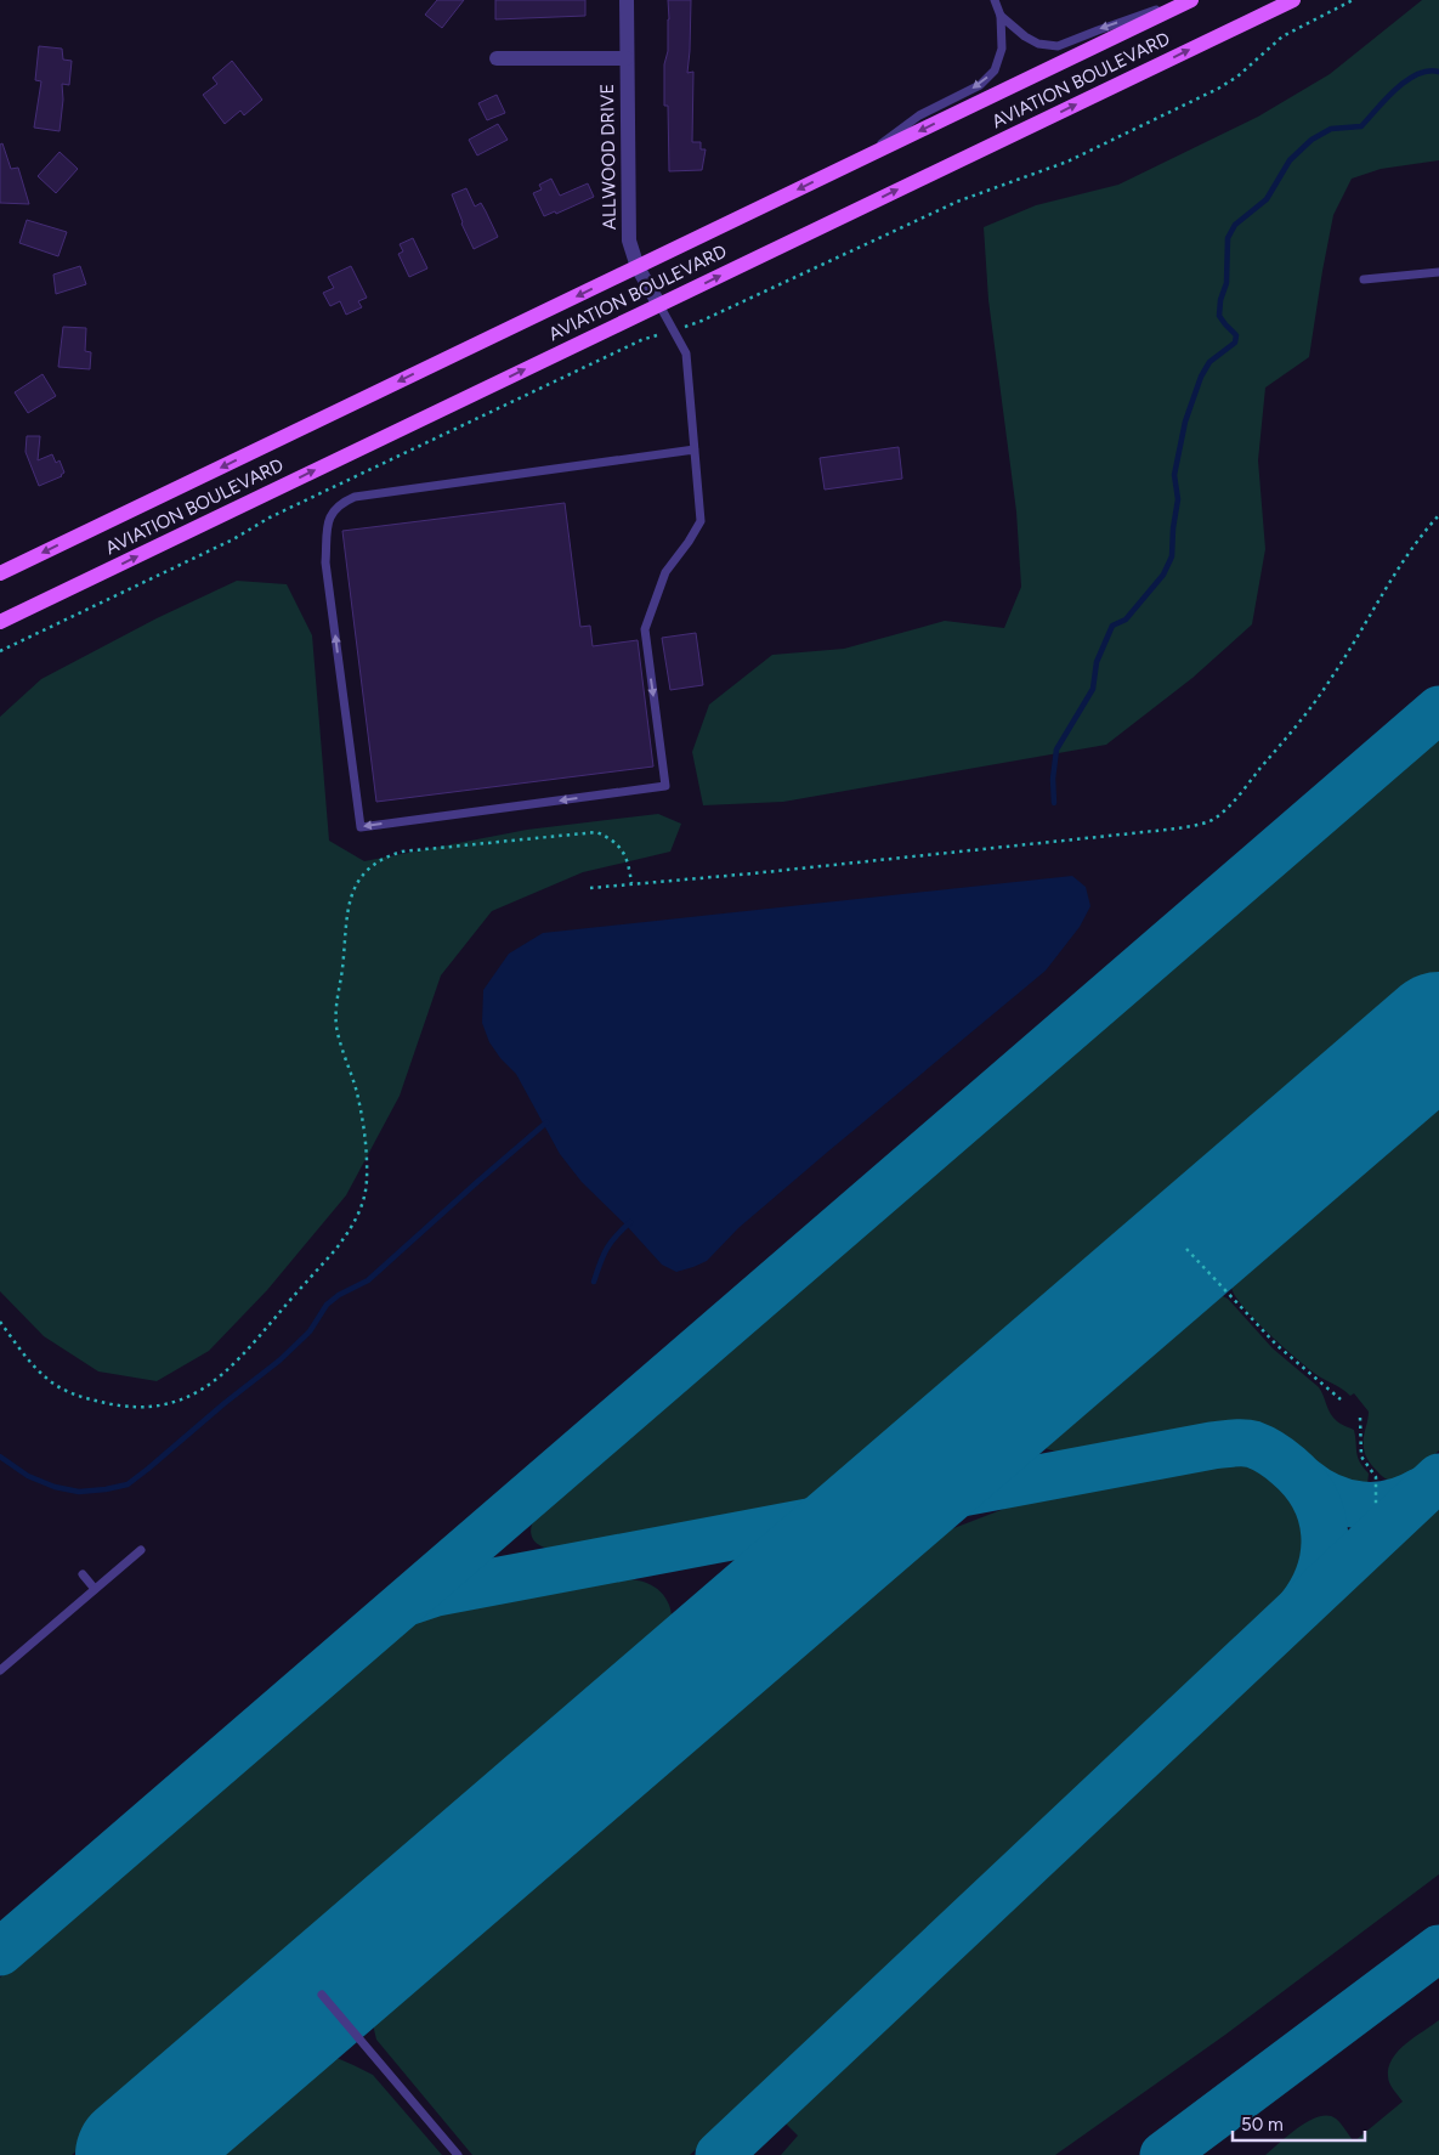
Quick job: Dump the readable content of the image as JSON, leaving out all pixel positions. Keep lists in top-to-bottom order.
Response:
{
  "streets": {
    "main road": ["AVIATION BOULEVARD"],
    "street": ["ALLWOOD DRIVE"]
  },
  "crossings": [
    ["AVIATION BOULEVARD", "ALLWOOD DRIVE"]
  ],
  "scale_bar": "50 m"
}
